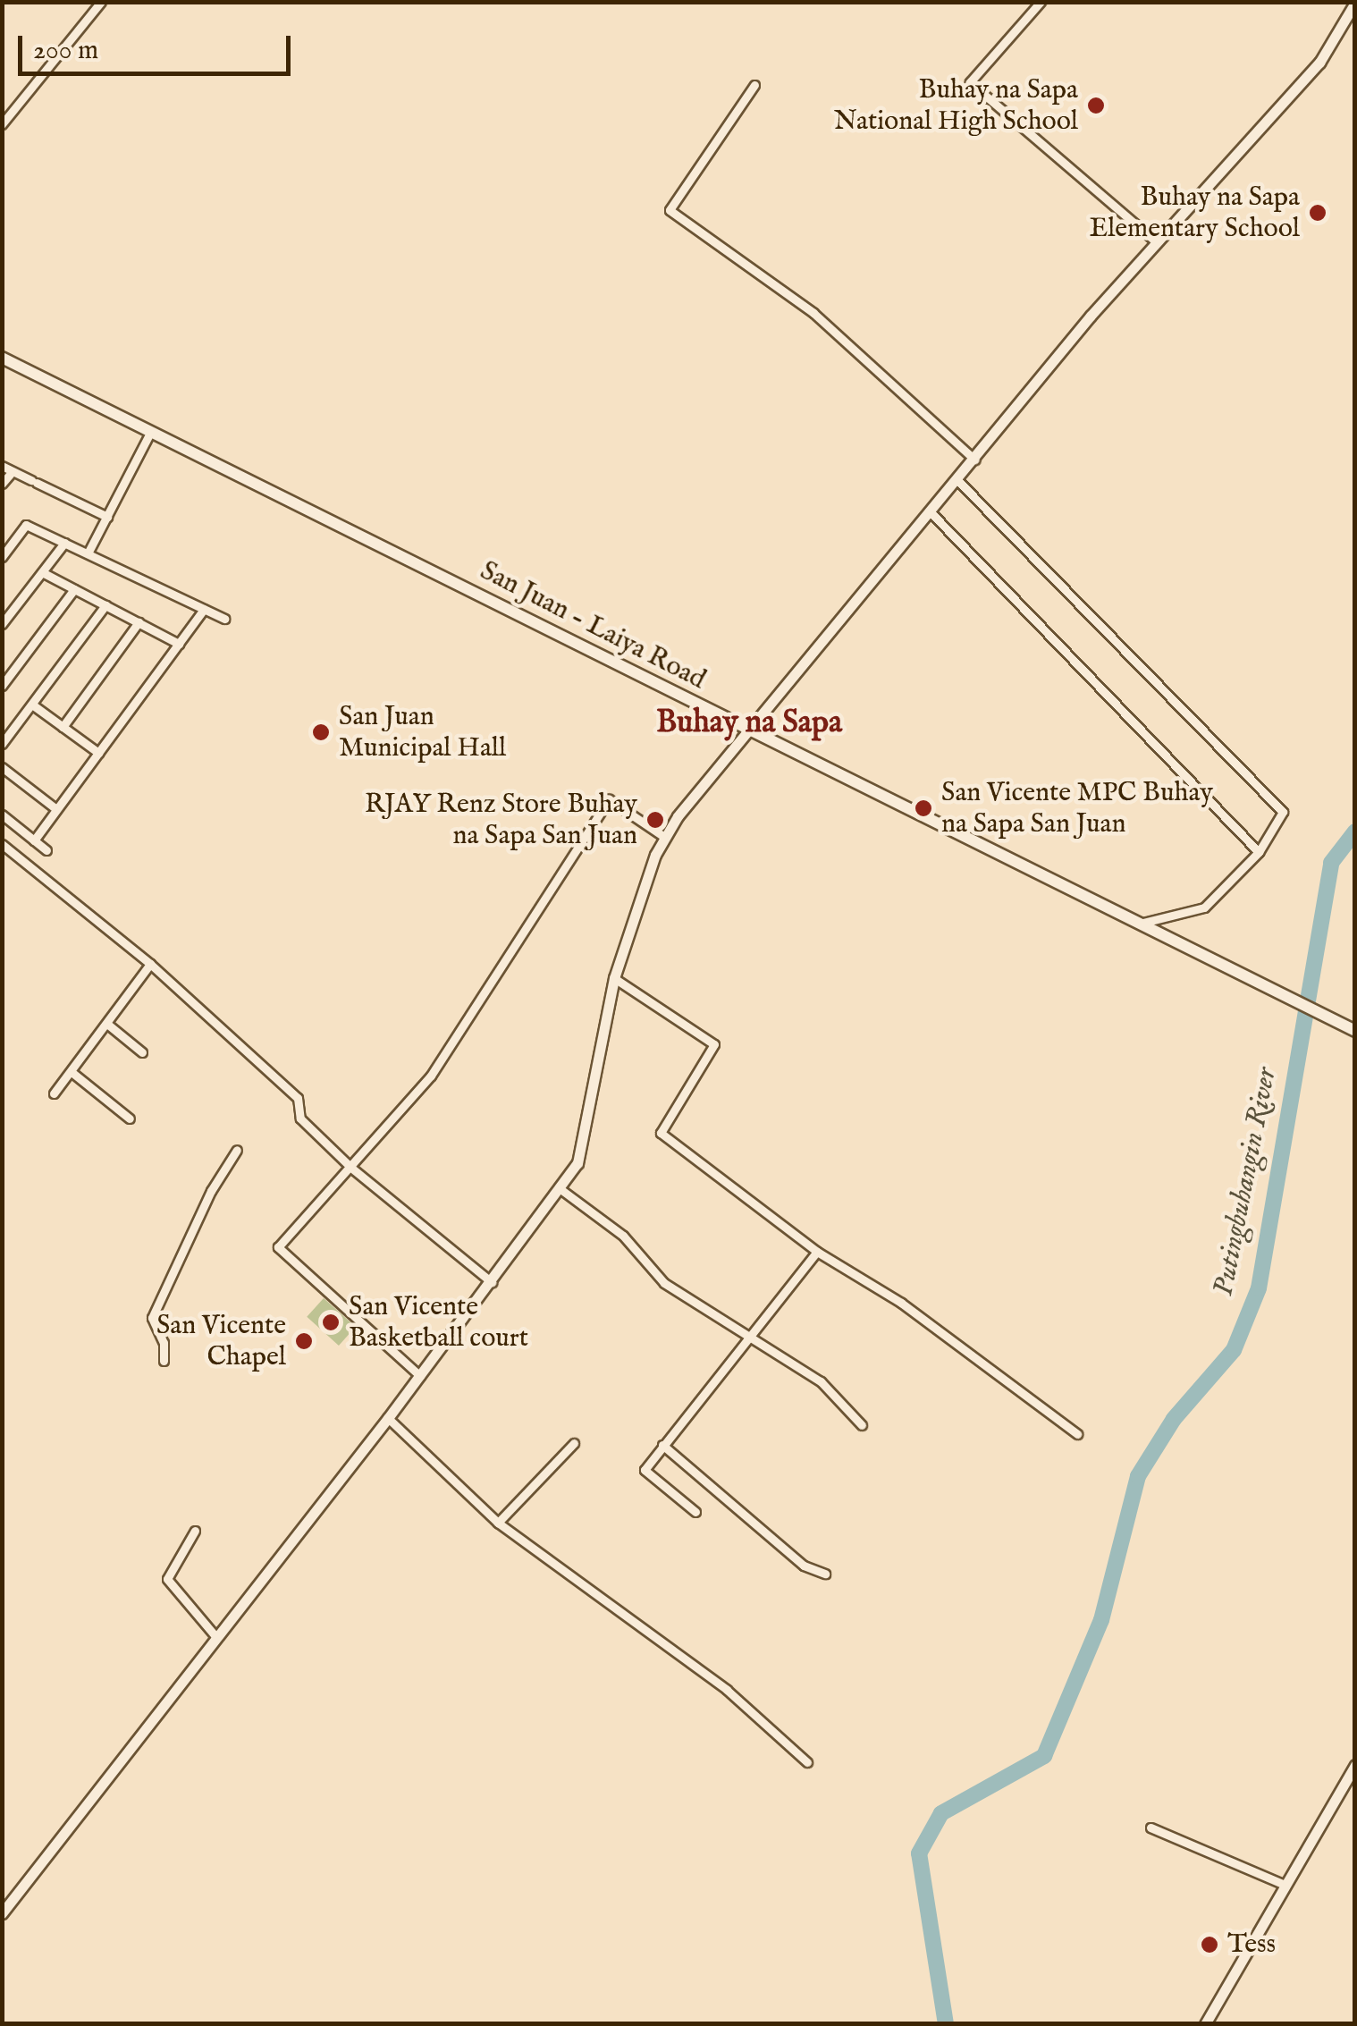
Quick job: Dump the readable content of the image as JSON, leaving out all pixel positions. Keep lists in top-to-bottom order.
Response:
{
  "streets": {
    "main road": ["San Juan - Laiya Road"]
  },
  "districts": ["Buhay na Sapa"],
  "water": ["Putingbuhangin River"],
  "places": [
    "Buhay na Sapa National High School",
    "Buhay na Sapa Elementary School",
    "San Juan Municipal Hall",
    "San Vicente MPC Buhay na Sapa San Juan",
    "RJAY Renz Store Buhay na Sapa San Juan",
    "San Vicente Basketball court",
    "San Vicente Chapel",
    "Tess"
  ],
  "scale_bar": "200 m"
}
